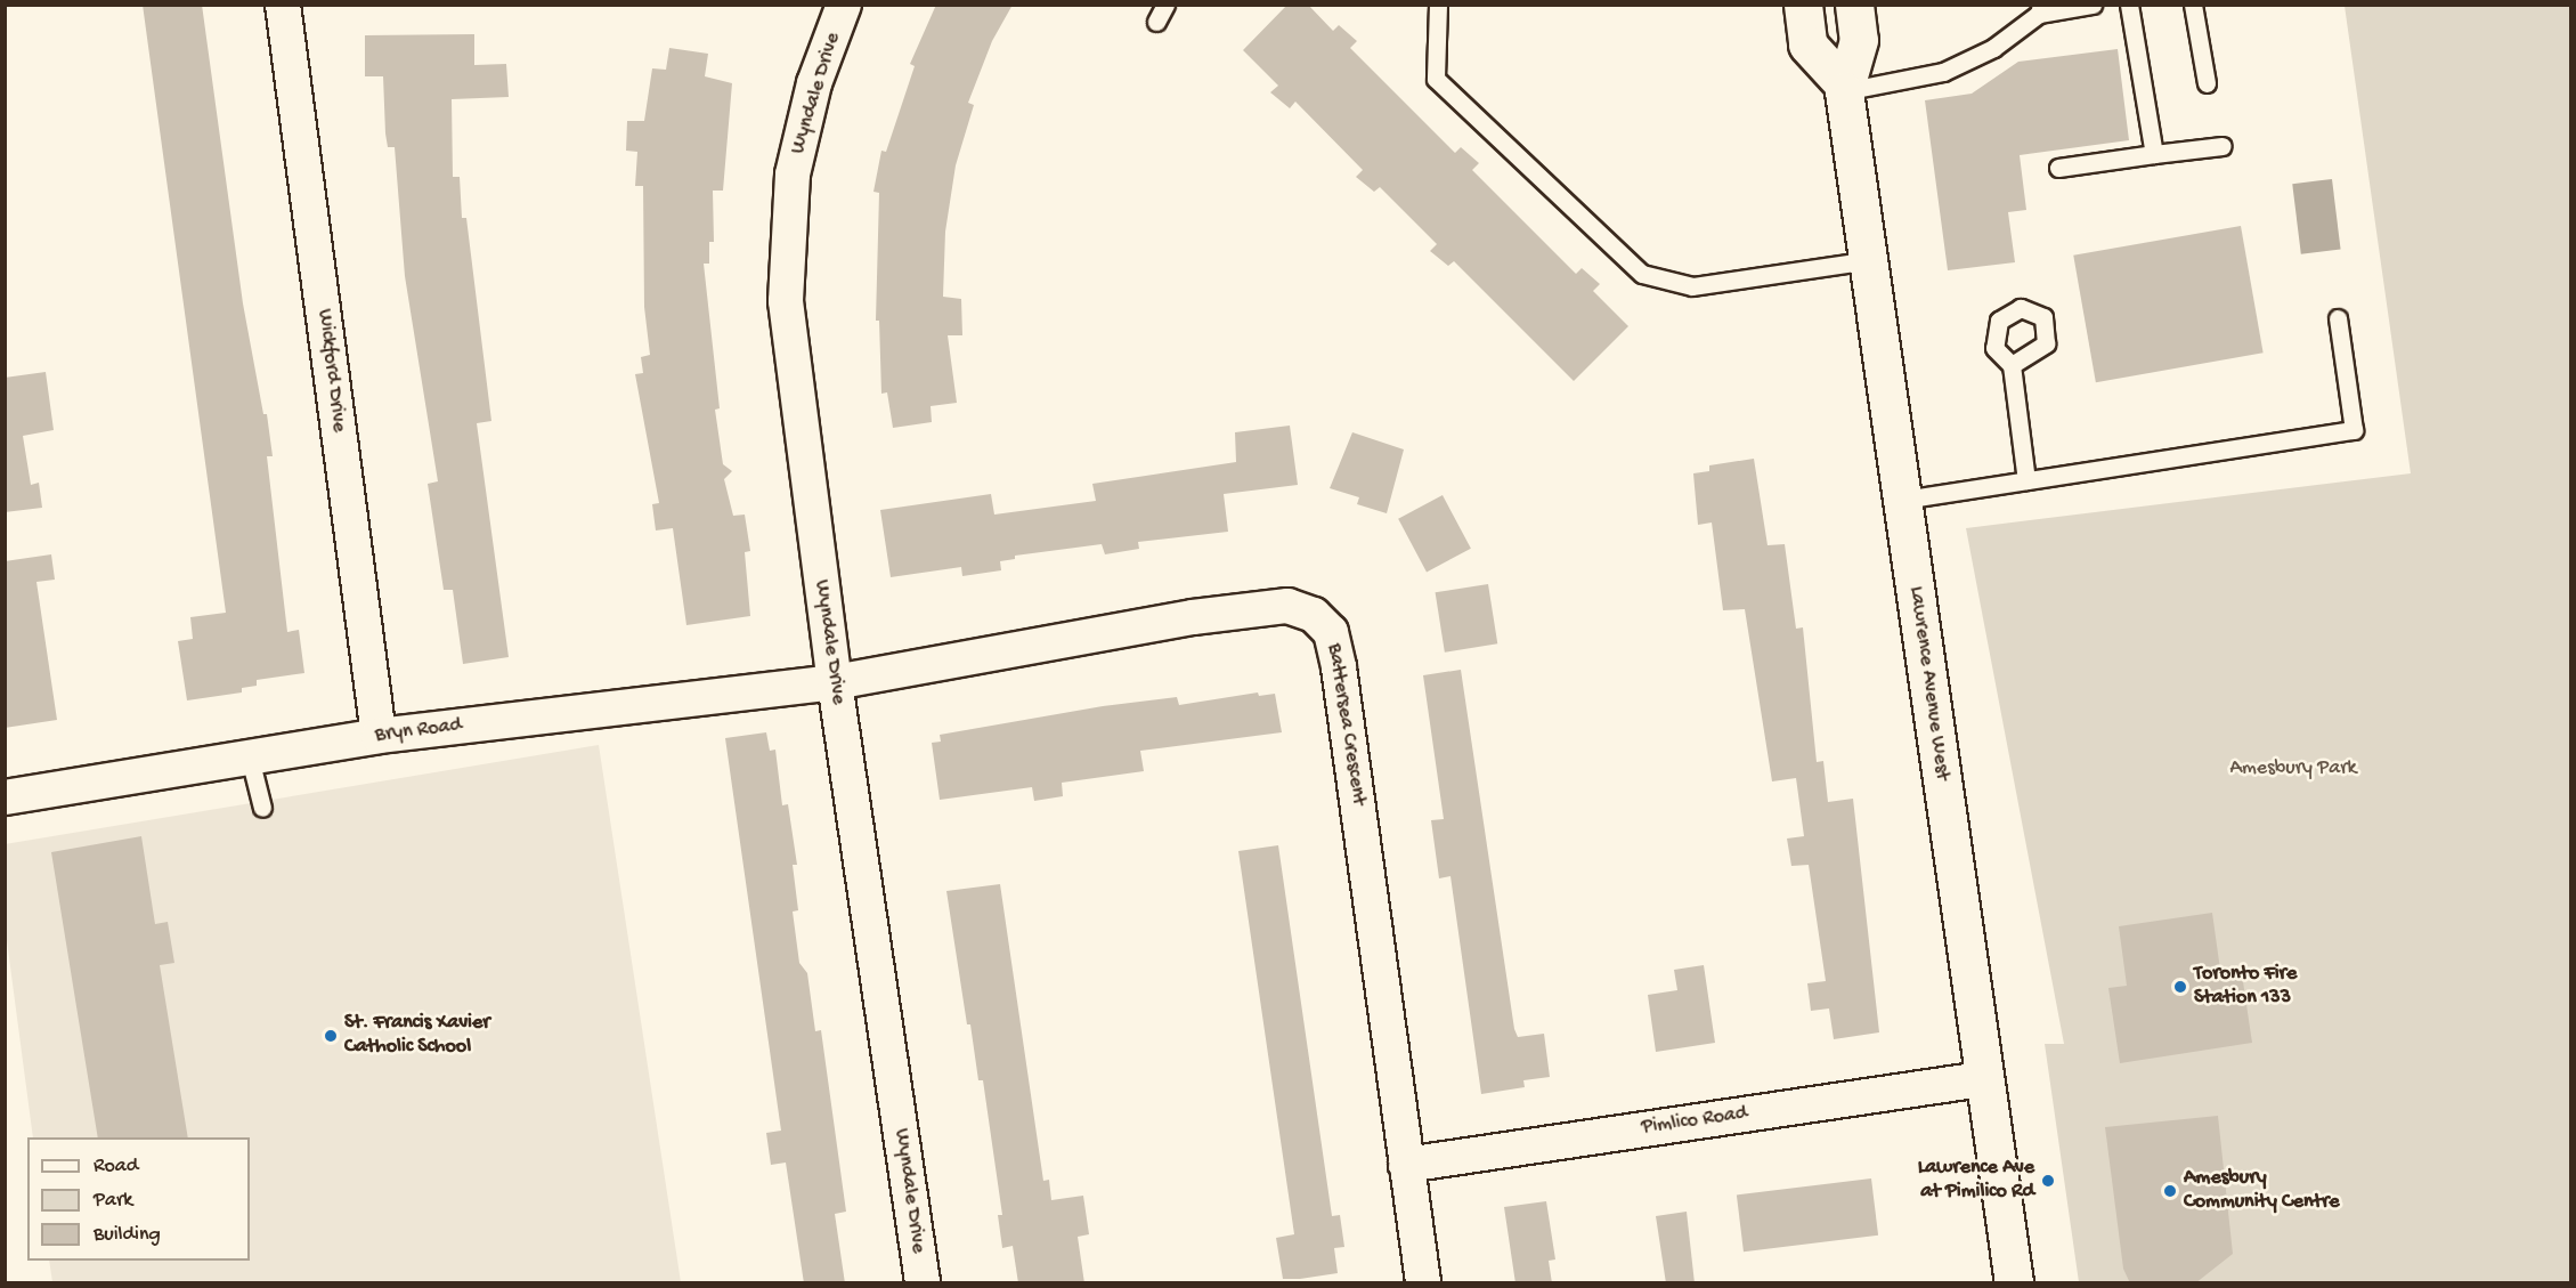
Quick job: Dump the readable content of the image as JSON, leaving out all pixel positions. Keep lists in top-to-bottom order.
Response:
{
  "streets": {
    "main road": ["Lawrence Avenue West"],
    "street": [
      "Wyndale Drive",
      "Wickford Drive",
      "Battersea Crescent",
      "Bryn Road",
      "Pimlico Road"
    ]
  },
  "crossings": [
    ["Wyndale Drive", "Battersea Crescent"],
    ["Wyndale Drive", "Bryn Road"],
    ["Wickford Drive", "Bryn Road"],
    ["Lawrence Avenue West", "Pimlico Road"],
    ["Battersea Crescent", "Bryn Road"],
    ["Battersea Crescent", "Pimlico Road"]
  ],
  "parks": ["Amesbury Park"],
  "places": [
    "Toronto Fire Station 133",
    "St. Francis Xavier Catholic School",
    "Lawrence Ave at Pimilico Rd",
    "Amesbury Community Centre"
  ],
  "legend": ["Road", "Park", "Building"]
}
